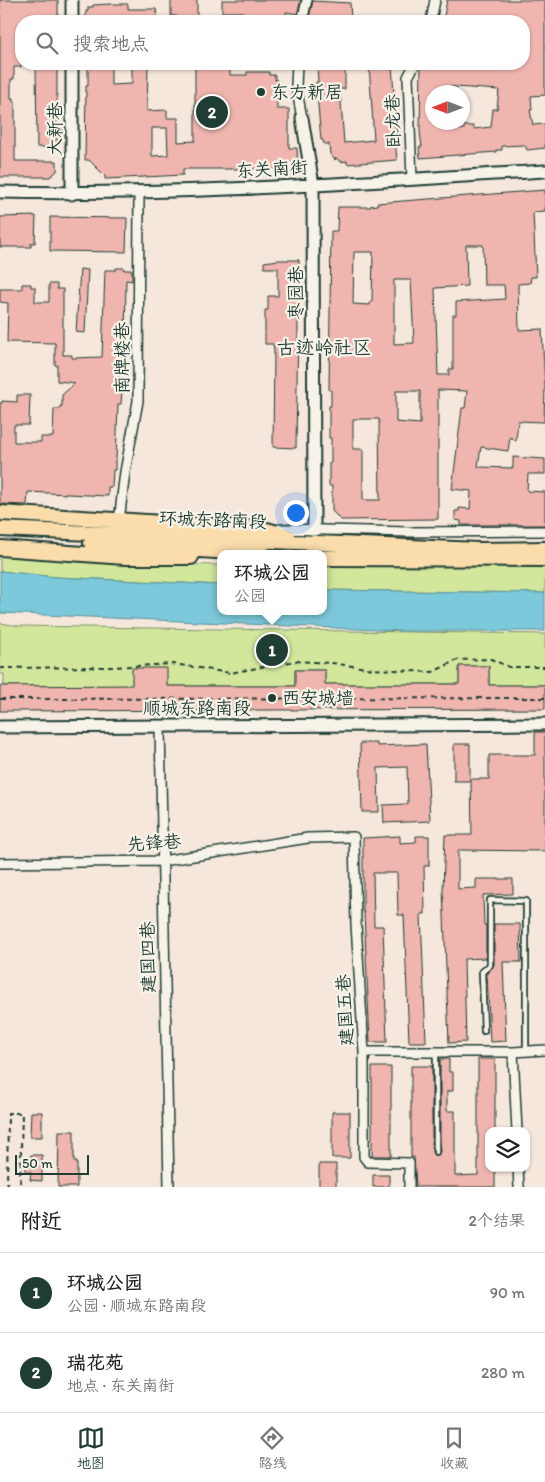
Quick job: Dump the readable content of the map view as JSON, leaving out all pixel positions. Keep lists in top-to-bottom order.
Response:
{
  "streets": {
    "main road": ["环城东路南段"],
    "street": [
      "卧龙巷",
      "大新巷",
      "东关南街",
      "枣园巷",
      "南牌楼巷",
      "顺城东路南段",
      "先锋巷",
      "建国四巷",
      "建国五巷"
    ]
  },
  "crossings": [
    ["卧龙巷", "东关南街"],
    ["大新巷", "东关南街"],
    ["东关南街", "枣园巷"],
    ["东关南街", "南牌楼巷"],
    ["枣园巷", "环城东路南段"],
    ["顺城东路南段", "建国四巷"],
    ["先锋巷", "建国四巷"],
    ["先锋巷", "建国五巷"]
  ],
  "districts": ["古迹岭社区"],
  "places": ["东方新居", "西安城墙"],
  "scale_bar": "50 m",
  "north": "left",
  "page": {
    "search": "搜索地点",
    "pins": ["2", "1"],
    "popup": ["环城公园", "公园"],
    "scale": "50 m",
    "heading": ["附近", "2个结果"],
    "list": [
      {
        "mark": "1",
        "name": "环城公园",
        "note": "公园 · 顺城东路南段",
        "value": "90 m"
      },
      {
        "mark": "2",
        "name": "瑞花苑",
        "note": "地点 · 东关南街",
        "value": "280 m"
      }
    ],
    "nav": ["地图", "路线", "收藏"]
  }
}
